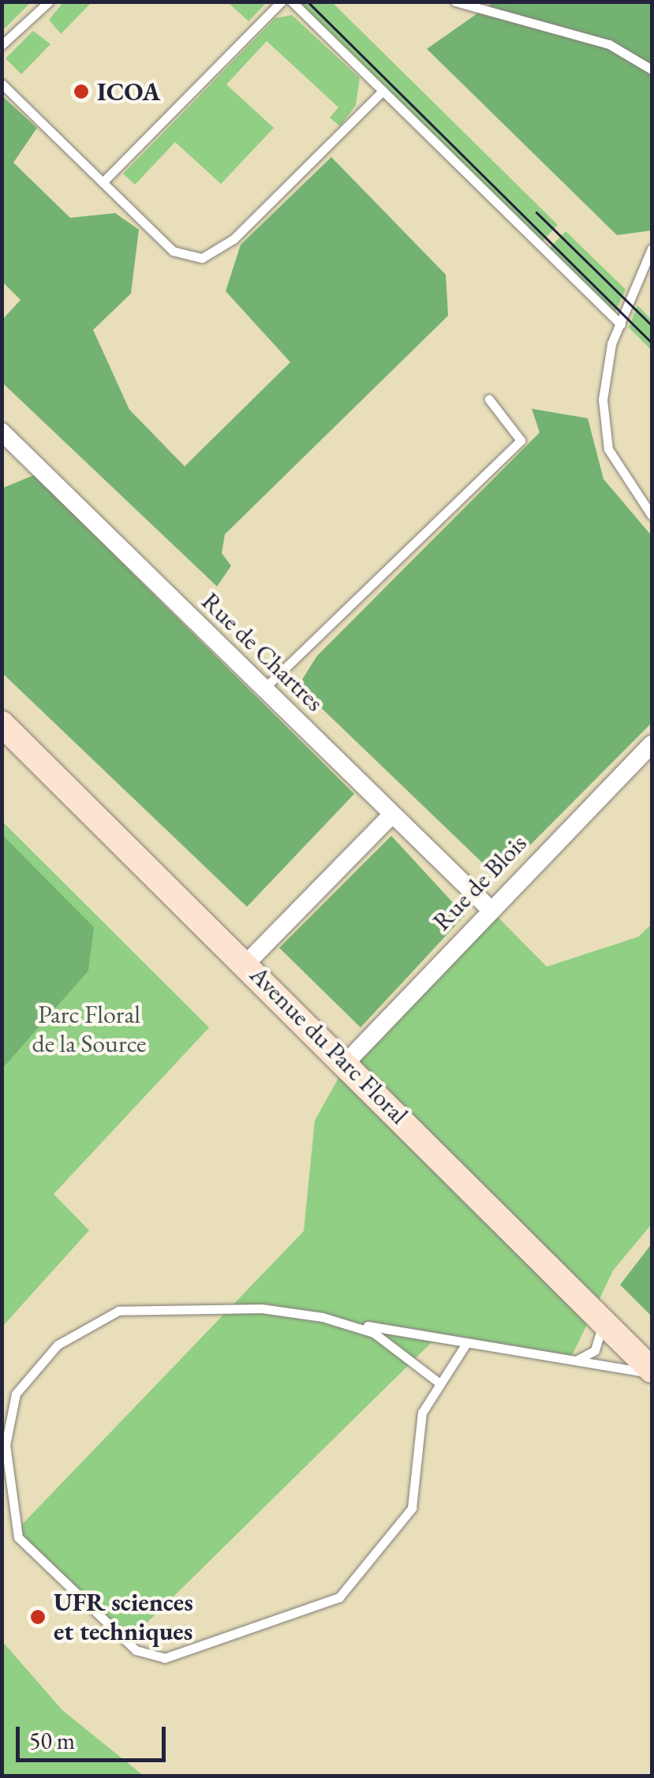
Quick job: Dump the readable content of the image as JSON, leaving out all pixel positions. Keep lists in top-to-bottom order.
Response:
{
  "streets": {
    "main road": ["Avenue du Parc Floral"],
    "street": ["Rue de Chartres", "Rue de Blois"]
  },
  "crossings": [
    ["Rue de Chartres", "Rue de Blois"],
    ["Rue de Blois", "Avenue du Parc Floral"]
  ],
  "parks": ["Parc Floral de la Source"],
  "places": ["ICOA", "UFR sciences et techniques"],
  "scale_bar": "50 m"
}
